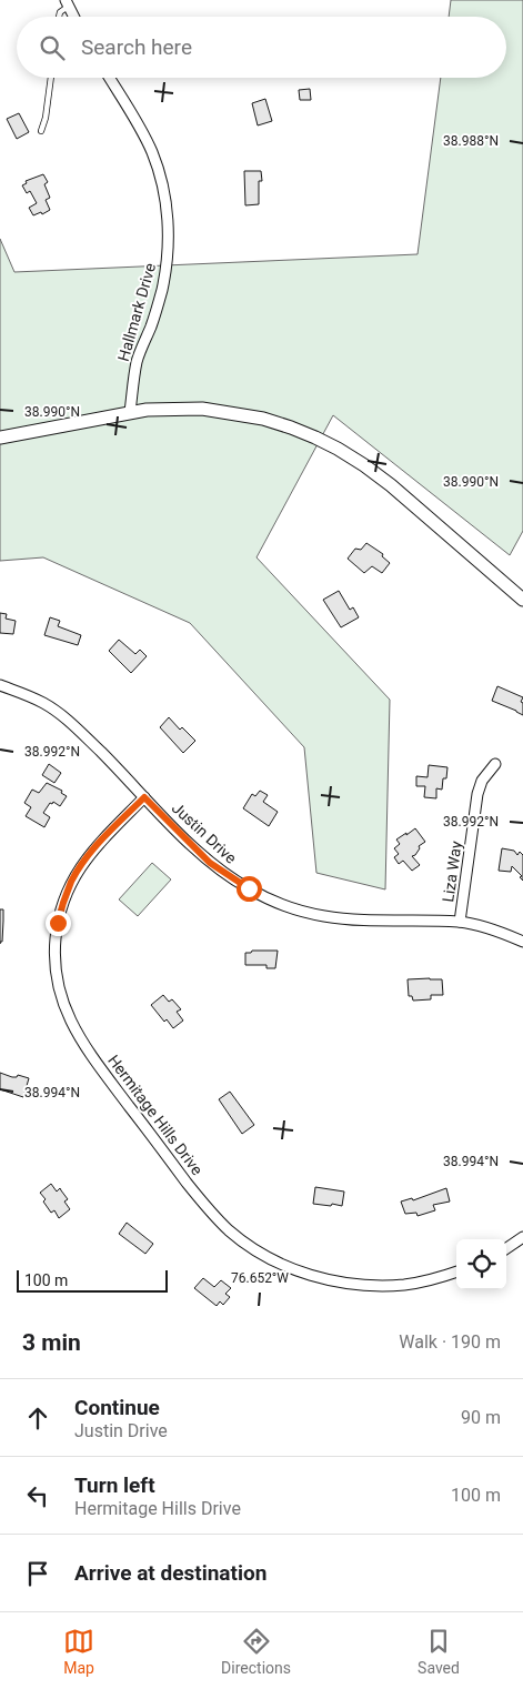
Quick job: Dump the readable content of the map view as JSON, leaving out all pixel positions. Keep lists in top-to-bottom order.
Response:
{
  "streets": {
    "street": [
      "Hallmark Drive",
      "Justin Drive",
      "Liza Way",
      "Hermitage Hills Drive"
    ]
  },
  "crossings": [
    ["Justin Drive", "Liza Way"],
    ["Justin Drive", "Hermitage Hills Drive"]
  ],
  "scale_bar": "100 m",
  "page": {
    "search": "Search here",
    "scale": "100 m",
    "heading": ["3 min", "Walk · 190 m"],
    "list": [
      ["Continue", "Justin Drive", "90 m"],
      ["Turn left", "Hermitage Hills Drive", "100 m"],
      "Arrive at destination"
    ],
    "nav": ["Map", "Directions", "Saved"]
  },
  "coordinates": [
    "38.988°N",
    "38.990°N",
    "38.992°N",
    "38.994°N",
    "76.652°W"
  ]
}
